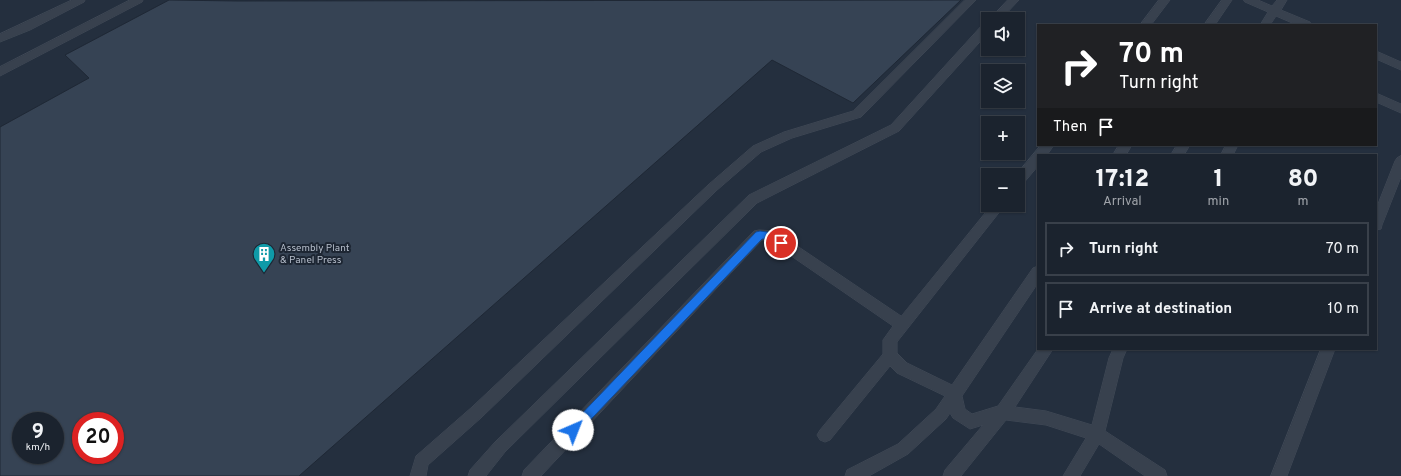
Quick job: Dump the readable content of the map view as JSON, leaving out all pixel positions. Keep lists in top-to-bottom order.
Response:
{
  "places": {
    "building": ["Assembly Plant & Panel Press"]
  },
  "page": {
    "map_buttons": ["+", "−"],
    "turn": ["70 m", "Turn right"],
    "then": "Then",
    "eta": [
      "17:12",
      "Arrival",
      "1",
      "min",
      "80",
      "m"
    ],
    "list": [
      {
        "name": "Turn right",
        "value": "70 m"
      },
      {
        "name": "Arrive at destination",
        "value": "10 m"
      }
    ],
    "speed": "9 km/h",
    "limit": "20"
  }
}
